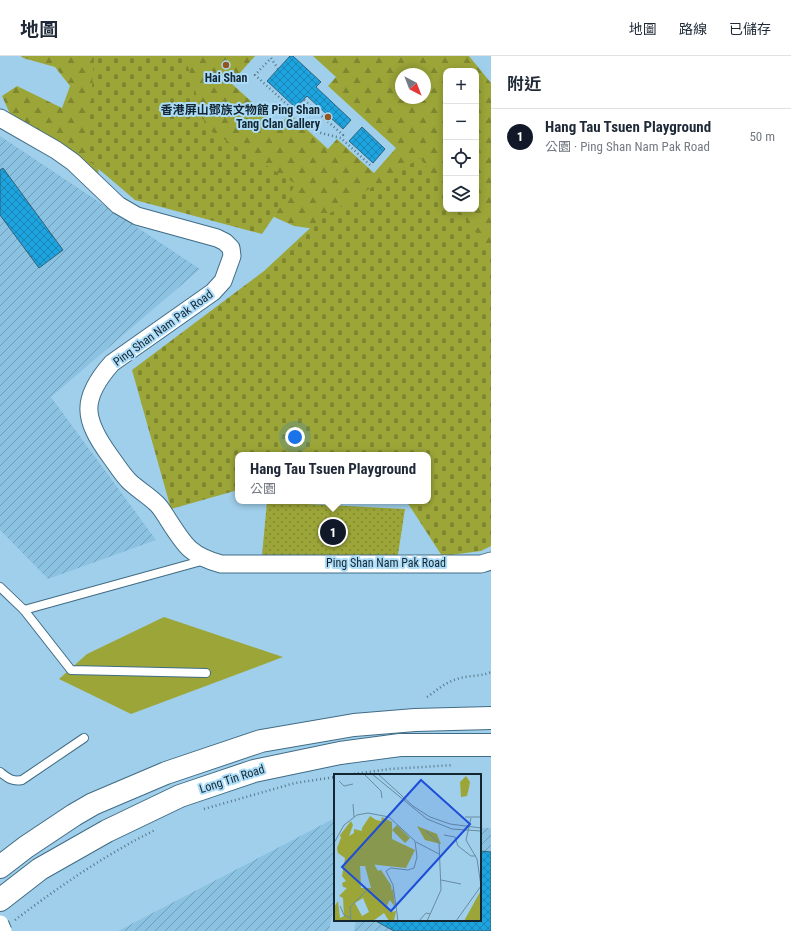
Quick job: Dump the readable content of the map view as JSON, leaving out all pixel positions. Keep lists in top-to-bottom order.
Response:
{
  "streets": {
    "main road": ["Long Tin Road"],
    "street": ["Ping Shan Nam Pak Road"]
  },
  "places": ["Hai Shan", "香港屏山鄧族文物館 Ping Shan Tang Clan Gallery"],
  "north": "bottom right",
  "page": {
    "header": "地圖",
    "nav": ["地圖", "路線", "已儲存"],
    "heading": "附近",
    "map_buttons": ["+", "−"],
    "list": [
      {
        "mark": "1",
        "name": "Hang Tau Tsuen Playground",
        "note": "公園 · Ping Shan Nam Pak Road",
        "value": "50 m"
      }
    ],
    "popup": ["Hang Tau Tsuen Playground", "公園"],
    "pins": "1"
  }
}
